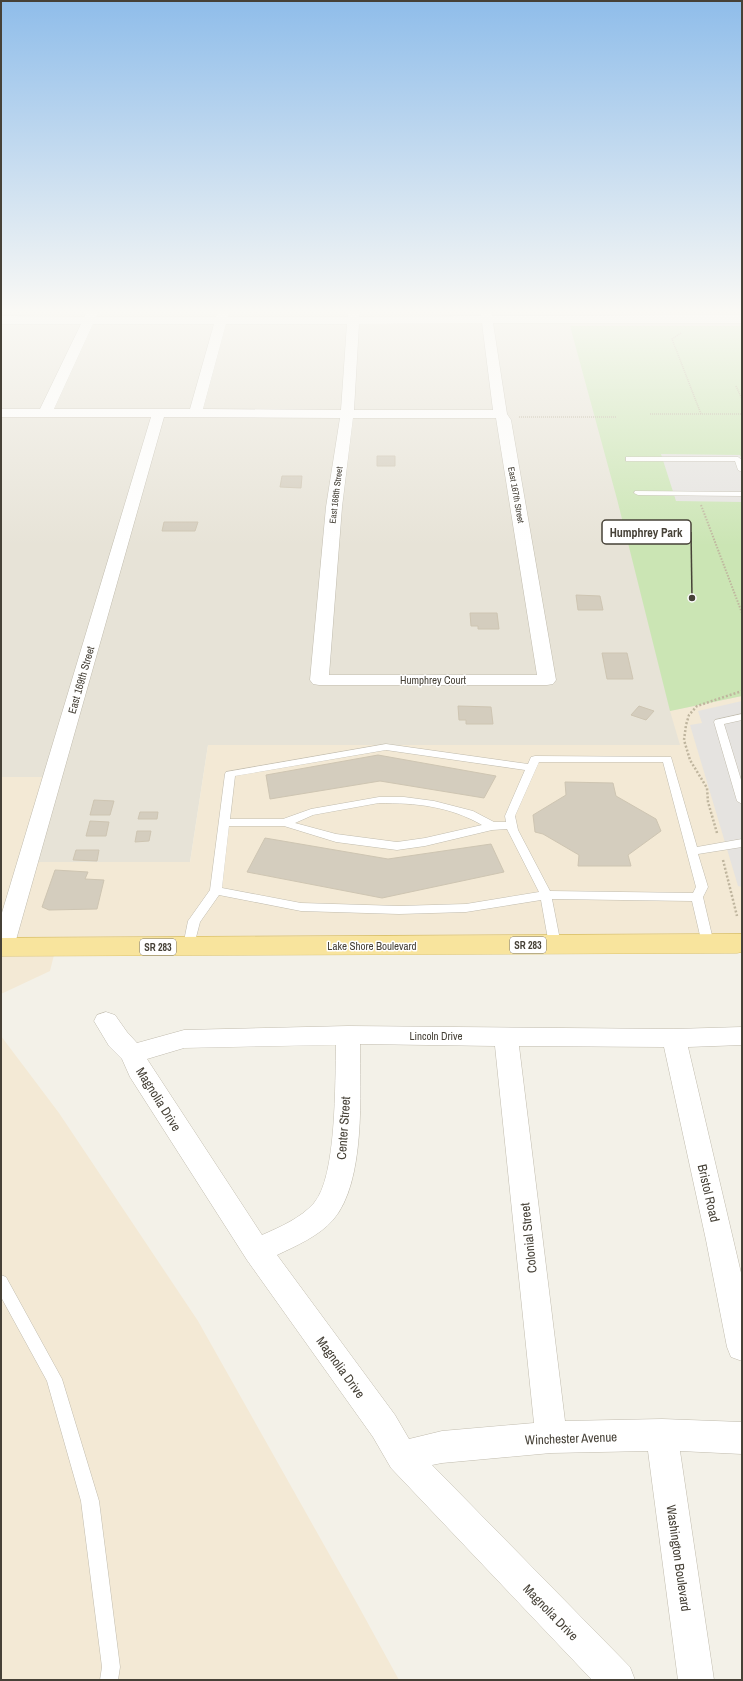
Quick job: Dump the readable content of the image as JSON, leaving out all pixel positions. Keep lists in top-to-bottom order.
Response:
{
  "streets": {
    "main road": ["SR 283", "Lake Shore Boulevard"],
    "street": [
      "East 168th Street",
      "East 167th Street",
      "East 169th Street",
      "Humphrey Court",
      "Lincoln Drive",
      "Magnolia Drive",
      "Center Street",
      "Bristol Road",
      "Colonial Street",
      "Winchester Avenue",
      "Washington Boulevard"
    ]
  },
  "crossings": [
    ["East 168th Street", "Humphrey Court"],
    ["East 167th Street", "Humphrey Court"],
    ["East 169th Street", "Lake Shore Boulevard"],
    ["Lincoln Drive", "Magnolia Drive"],
    ["Lincoln Drive", "Center Street"],
    ["Lincoln Drive", "Bristol Road"],
    ["Lincoln Drive", "Colonial Street"],
    ["Magnolia Drive", "Center Street"],
    ["Magnolia Drive", "Winchester Avenue"],
    ["Colonial Street", "Winchester Avenue"],
    ["Winchester Avenue", "Washington Boulevard"]
  ],
  "places": ["Humphrey Park"]
}
